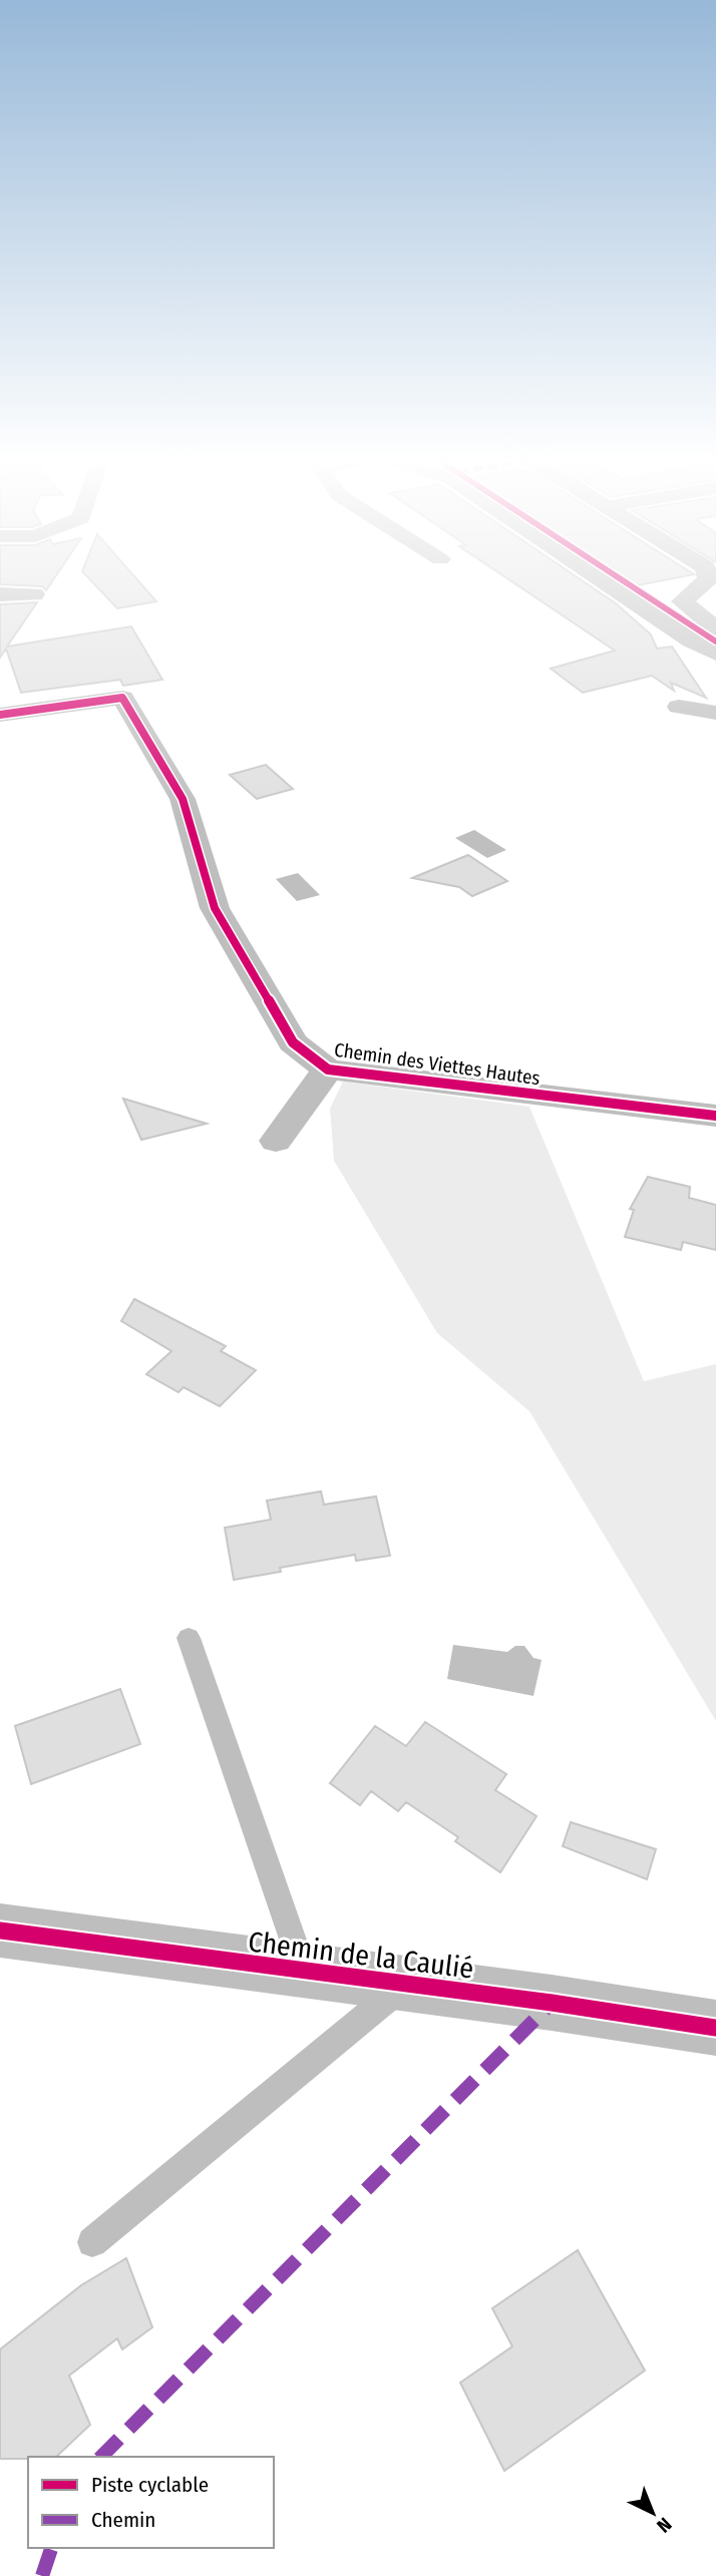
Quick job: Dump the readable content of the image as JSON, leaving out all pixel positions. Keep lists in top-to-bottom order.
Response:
{
  "streets": {
    "street": ["Chemin des Viettes Hautes", "Chemin de la Caulié"]
  },
  "legend": ["Piste cyclable", "Chemin"],
  "north": "bottom right"
}
